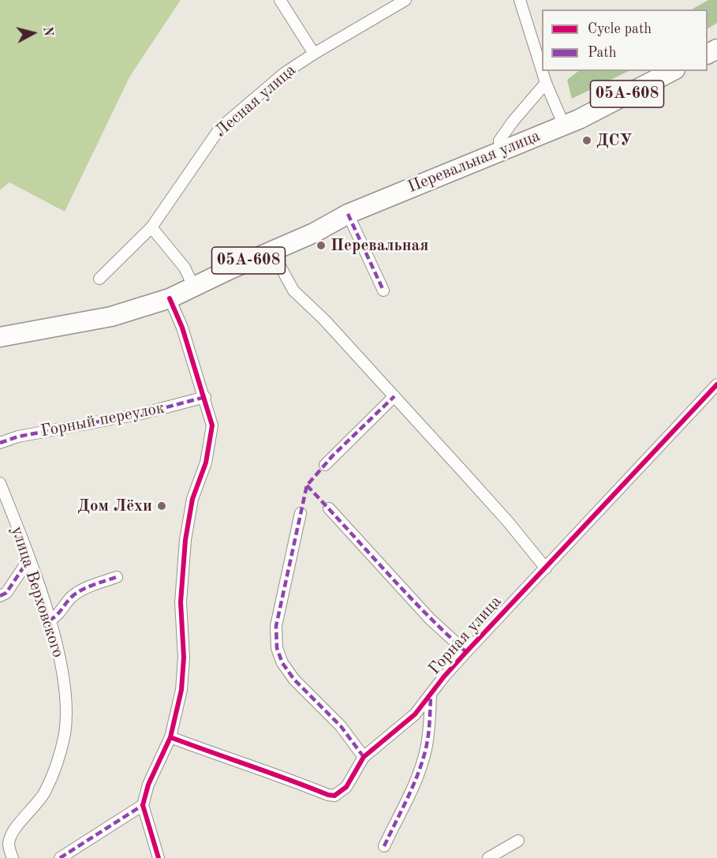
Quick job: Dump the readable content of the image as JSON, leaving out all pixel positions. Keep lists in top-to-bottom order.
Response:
{
  "streets": {
    "highway": ["05А-608", "Перевальная улица"],
    "street": [
      "Лесная улица",
      "Горный переулок",
      "улица Верховского",
      "Горная улица"
    ]
  },
  "places": ["ДСУ", "Перевальная", "Дом Лёхи"],
  "legend": ["Cycle path", "Path"],
  "north": "right"
}
